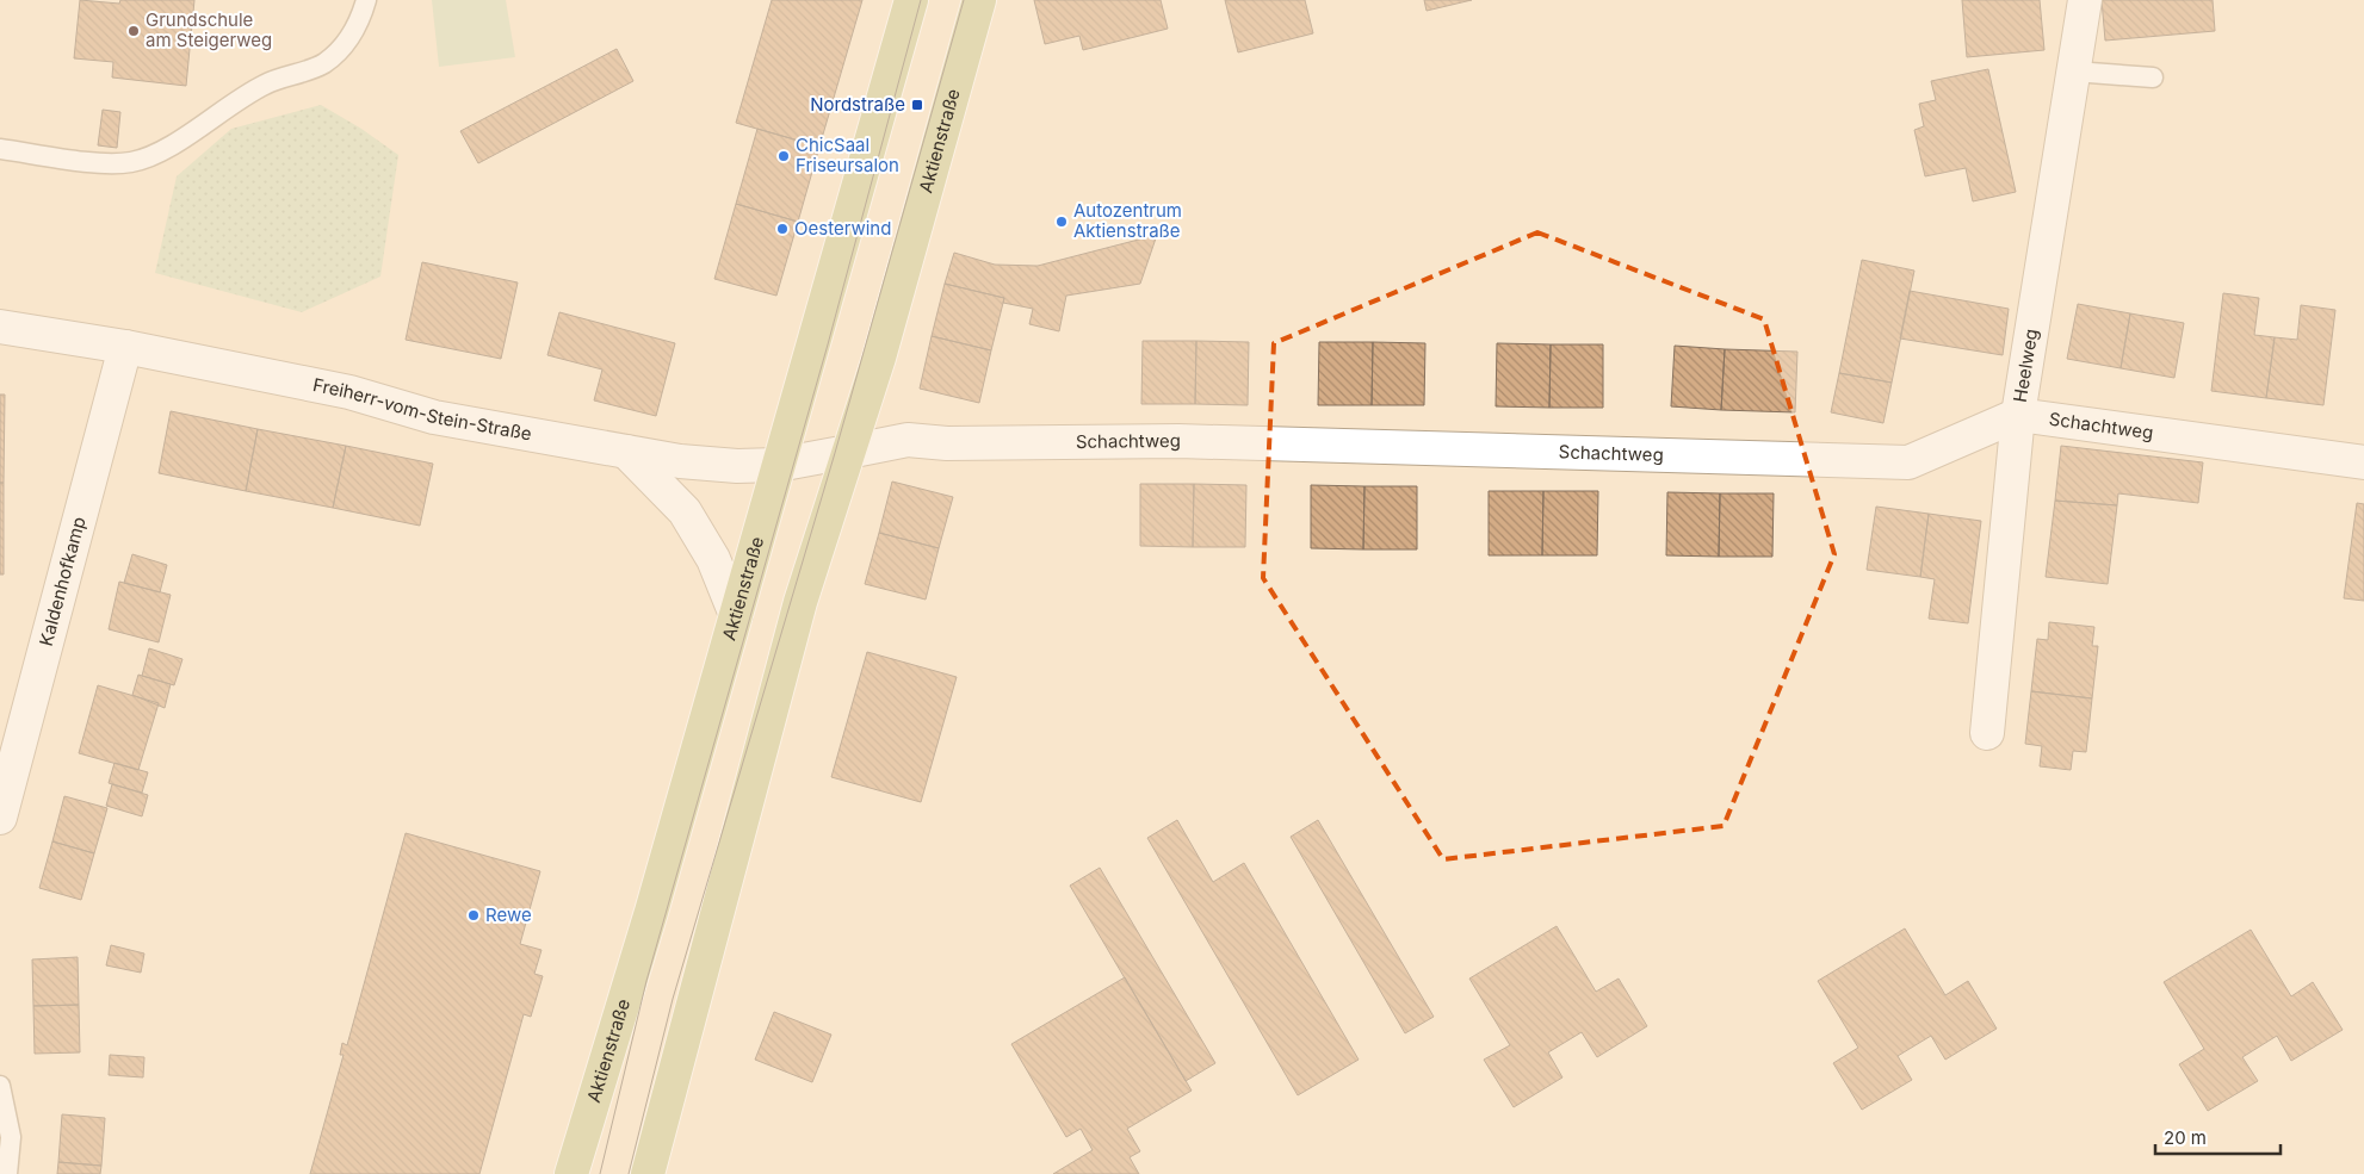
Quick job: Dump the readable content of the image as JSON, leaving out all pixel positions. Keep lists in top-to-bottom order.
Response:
{
  "streets": {
    "main road": ["Aktienstraße"],
    "street": [
      "Heelweg",
      "Freiherr-vom-Stein-Straße",
      "Schachtweg",
      "Kaldenhofkamp"
    ]
  },
  "crossings": [
    ["Aktienstraße", "Freiherr-vom-Stein-Straße"],
    ["Aktienstraße", "Schachtweg"],
    ["Heelweg", "Schachtweg"],
    ["Freiherr-vom-Stein-Straße", "Schachtweg"],
    ["Freiherr-vom-Stein-Straße", "Kaldenhofkamp"]
  ],
  "places": {
    "other": [
      "Grundschule am Steigerweg",
      "ChicSaal Friseursalon",
      "Autozentrum Aktienstraße",
      "Oesterwind",
      "Rewe"
    ],
    "transit": ["Nordstraße"]
  },
  "scale_bar": "20 m"
}
